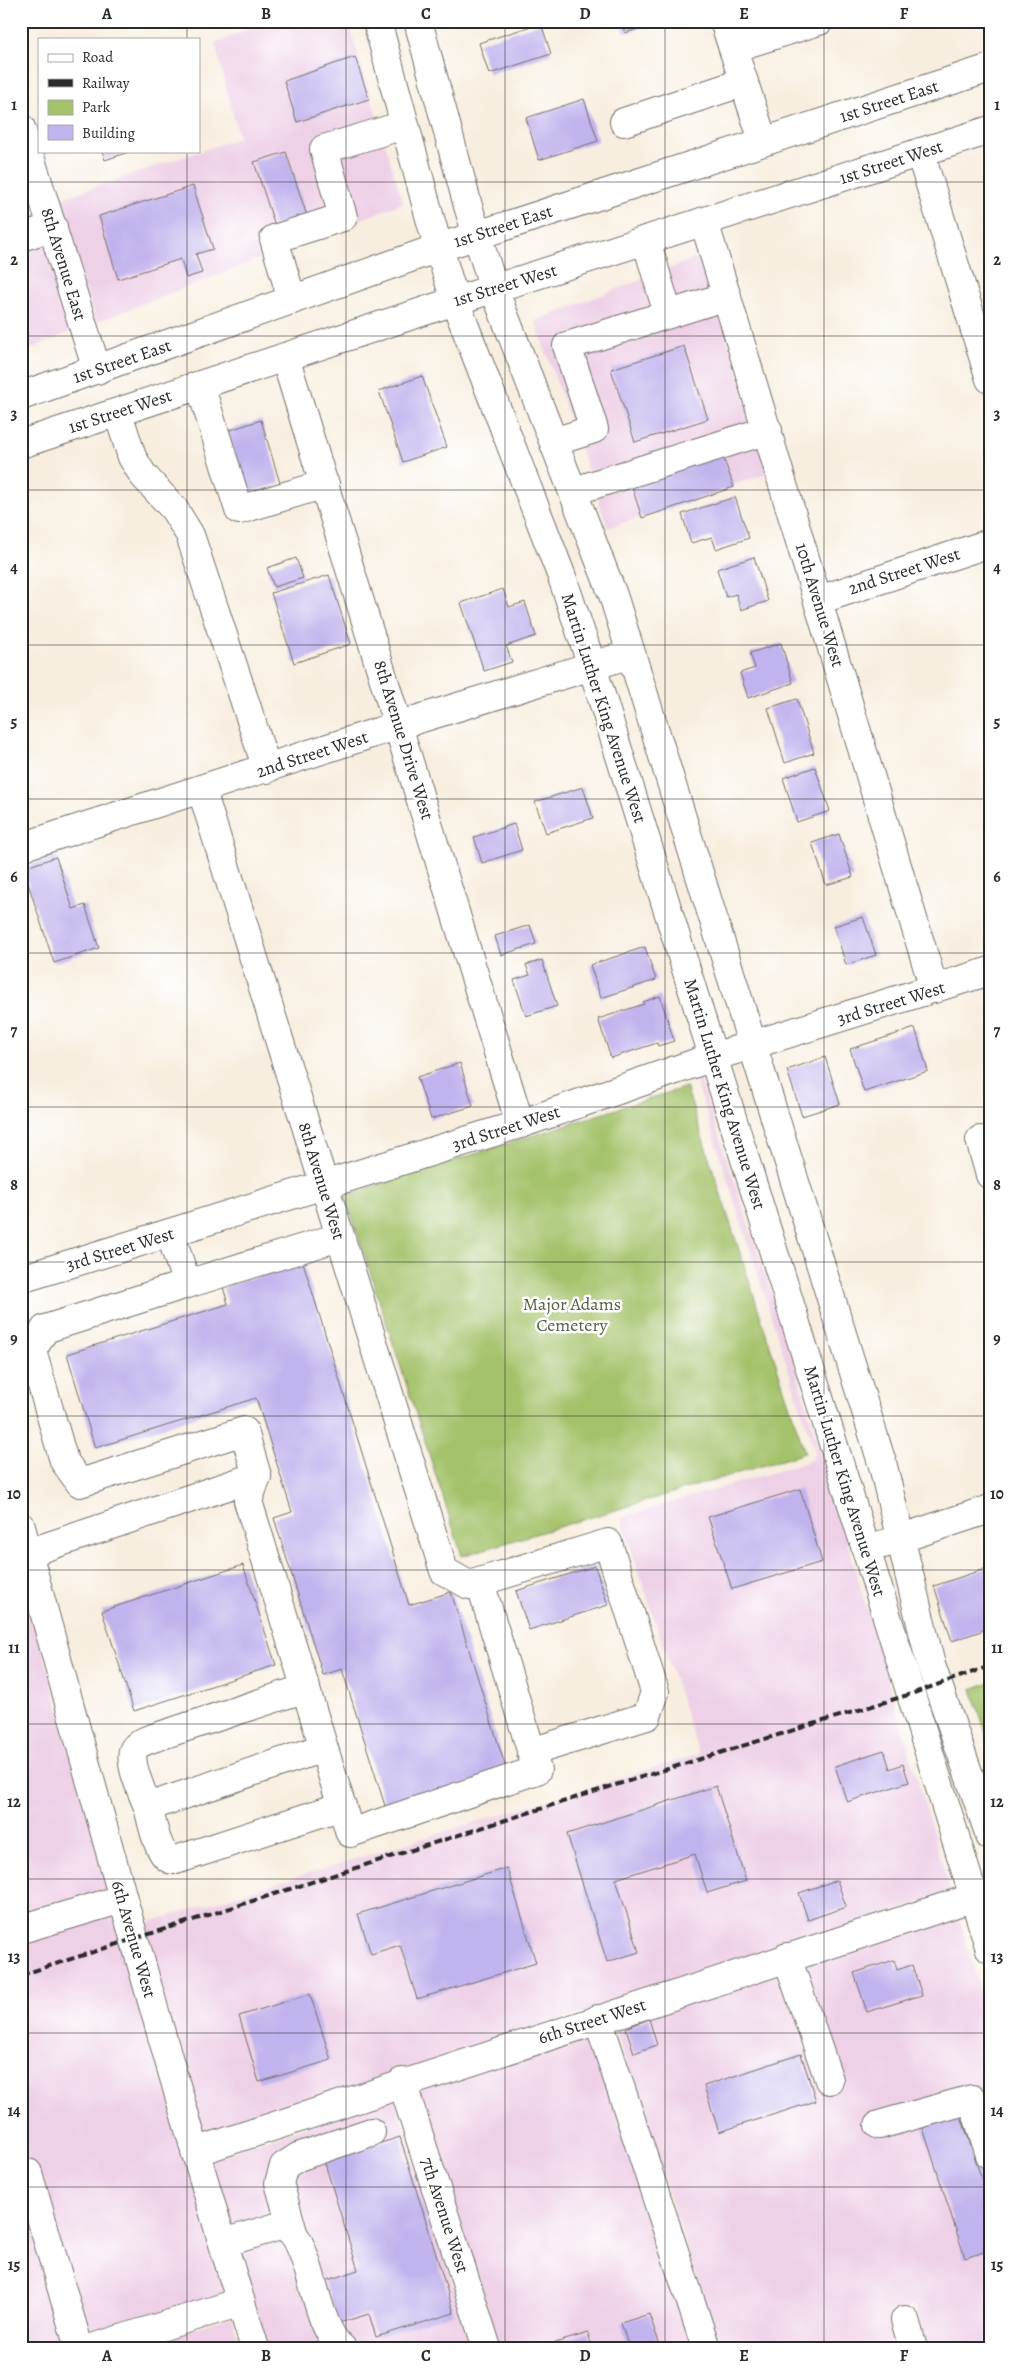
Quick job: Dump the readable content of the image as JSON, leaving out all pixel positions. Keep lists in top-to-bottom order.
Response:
{
  "streets": {
    "street": [
      "1st Street East",
      "1st Street West",
      "8th Avenue East",
      "2nd Street West",
      "10th Avenue West",
      "Martin Luther King Avenue West",
      "8th Avenue Drive West",
      "3rd Street West",
      "8th Avenue West",
      "6th Avenue West",
      "6th Street West",
      "7th Avenue West"
    ]
  },
  "crossings": [
    ["1st Street East", "8th Avenue East"],
    ["1st Street East", "Martin Luther King Avenue West"],
    ["1st Street West", "10th Avenue West"],
    ["1st Street West", "Martin Luther King Avenue West"],
    ["1st Street West", "8th Avenue Drive West"],
    ["2nd Street West", "10th Avenue West"],
    ["2nd Street West", "Martin Luther King Avenue West"],
    ["2nd Street West", "8th Avenue Drive West"],
    ["2nd Street West", "8th Avenue West"],
    ["10th Avenue West", "3rd Street West"],
    ["Martin Luther King Avenue West", "3rd Street West"],
    ["Martin Luther King Avenue West", "6th Street West"],
    ["8th Avenue Drive West", "3rd Street West"],
    ["3rd Street West", "8th Avenue West"],
    ["6th Avenue West", "6th Street West"],
    ["6th Street West", "7th Avenue West"]
  ],
  "parks": ["Major Adams Cemetery"],
  "legend": [
    "Road",
    "Railway",
    "Park",
    "Building"
  ],
  "grid": {
    "columns": [
      "A",
      "B",
      "C",
      "D",
      "E",
      "F"
    ],
    "rows": [
      "1",
      "2",
      "3",
      "4",
      "5",
      "6",
      "7",
      "8",
      "9",
      "10",
      "11",
      "12",
      "13",
      "14",
      "15"
    ]
  }
}
